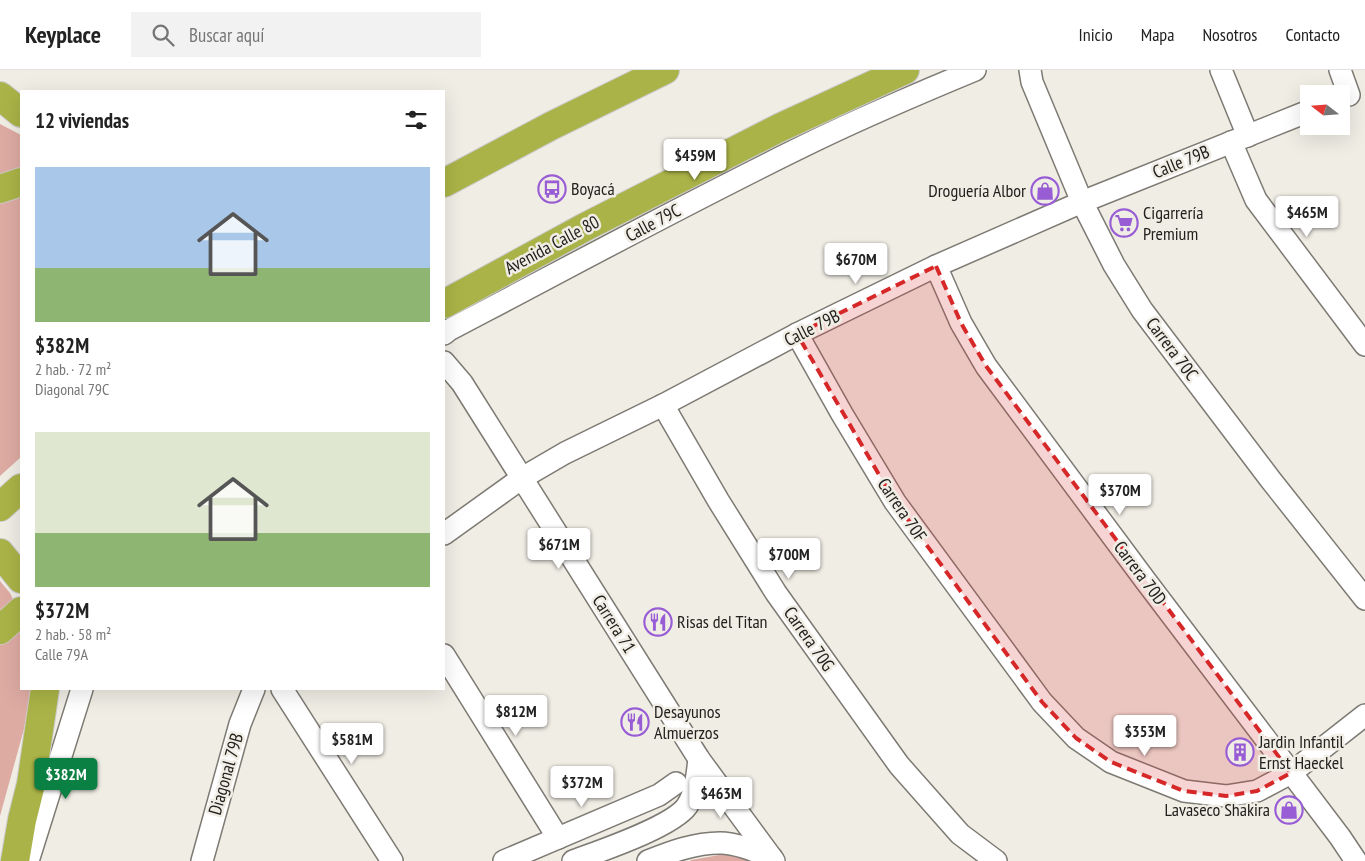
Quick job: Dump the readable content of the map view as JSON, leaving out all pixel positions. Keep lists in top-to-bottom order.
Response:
{
  "streets": {
    "highway": ["Avenida Calle 80"],
    "street": [
      "Calle 79B",
      "Calle 79C",
      "Carrera 70C",
      "Carrera 70F",
      "Carrera 70D",
      "Carrera 71",
      "Carrera 70G",
      "Diagonal 79B"
    ]
  },
  "crossings": [
    ["Calle 79B", "Carrera 70C"],
    ["Calle 79B", "Carrera 70F"],
    ["Calle 79B", "Carrera 70D"],
    ["Calle 79B", "Carrera 71"],
    ["Calle 79B", "Carrera 70G"],
    ["Carrera 70F", "Carrera 70D"]
  ],
  "places": {
    "bus stop": ["Boyacá"],
    "shop": ["Droguería Albor", "Lavaseco Shakira"],
    "supermarket": ["Cigarrería Premium"],
    "restaurant": ["Risas del Titan", "Desayunos Almuerzos"],
    "building": ["Jardin Infantil Ernst Haeckel"]
  },
  "north": "left",
  "page": {
    "header": "Keyplace",
    "search": "Buscar aquí",
    "nav": [
      "Inicio",
      "Mapa",
      "Nosotros",
      "Contacto"
    ],
    "heading": "12 viviendas",
    "price": [
      "$459M",
      "$465M",
      "$670M",
      "$370M",
      "$671M",
      "$700M",
      "$812M",
      "$353M",
      "$581M",
      "$382M",
      "$372M",
      "$463M"
    ],
    "list": [
      {
        "name": "$382M",
        "note": "2 hab. · 72 m² · Diagonal 79C"
      },
      {
        "name": "$372M",
        "note": "2 hab. · 58 m² · Calle 79A"
      }
    ]
  }
}
